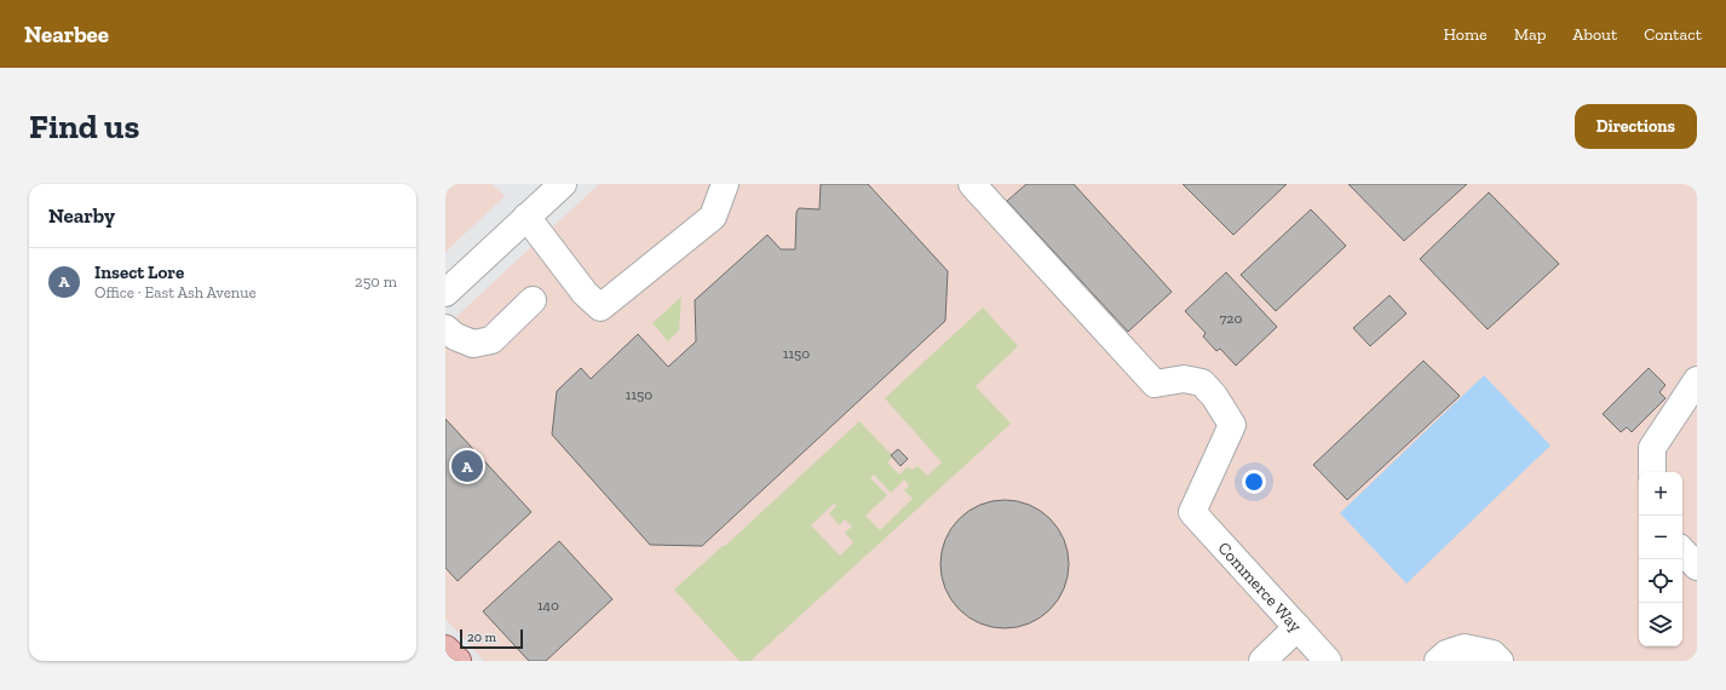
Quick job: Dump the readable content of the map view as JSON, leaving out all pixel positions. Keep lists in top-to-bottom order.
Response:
{
  "streets": {
    "street": ["Commerce Way"]
  },
  "house_numbers": [
    "720",
    "1150",
    "1150",
    "140"
  ],
  "scale_bar": "20 m",
  "page": {
    "header": "Nearbee",
    "nav": [
      "Home",
      "Map",
      "About",
      "Contact"
    ],
    "buttons": "Directions",
    "title": "Find us",
    "heading": "Nearby",
    "list": [
      {
        "mark": "A",
        "name": "Insect Lore",
        "note": "Office · East Ash Avenue",
        "value": "250 m"
      }
    ],
    "pins": "A",
    "map_buttons": ["+", "−"],
    "scale": "20 m"
  }
}
